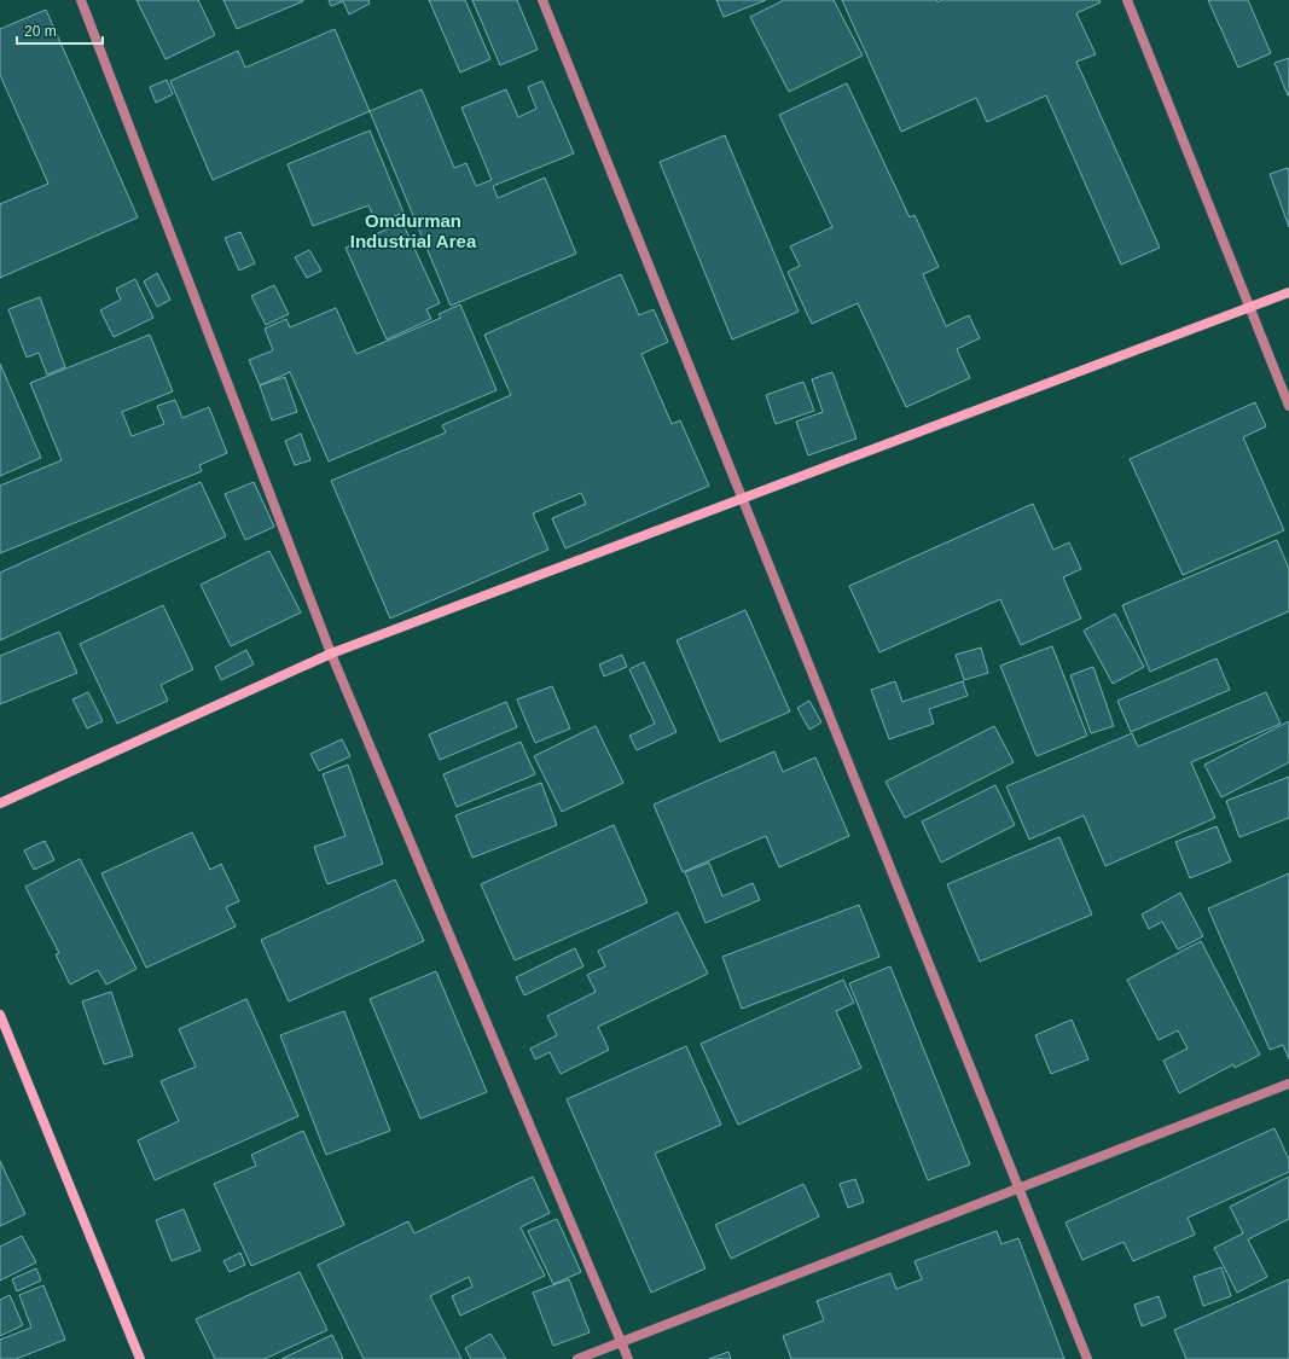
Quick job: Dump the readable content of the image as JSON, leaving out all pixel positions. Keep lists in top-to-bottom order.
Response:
{
  "districts": ["Omdurman Industrial Area"],
  "scale_bar": "20 m"
}
